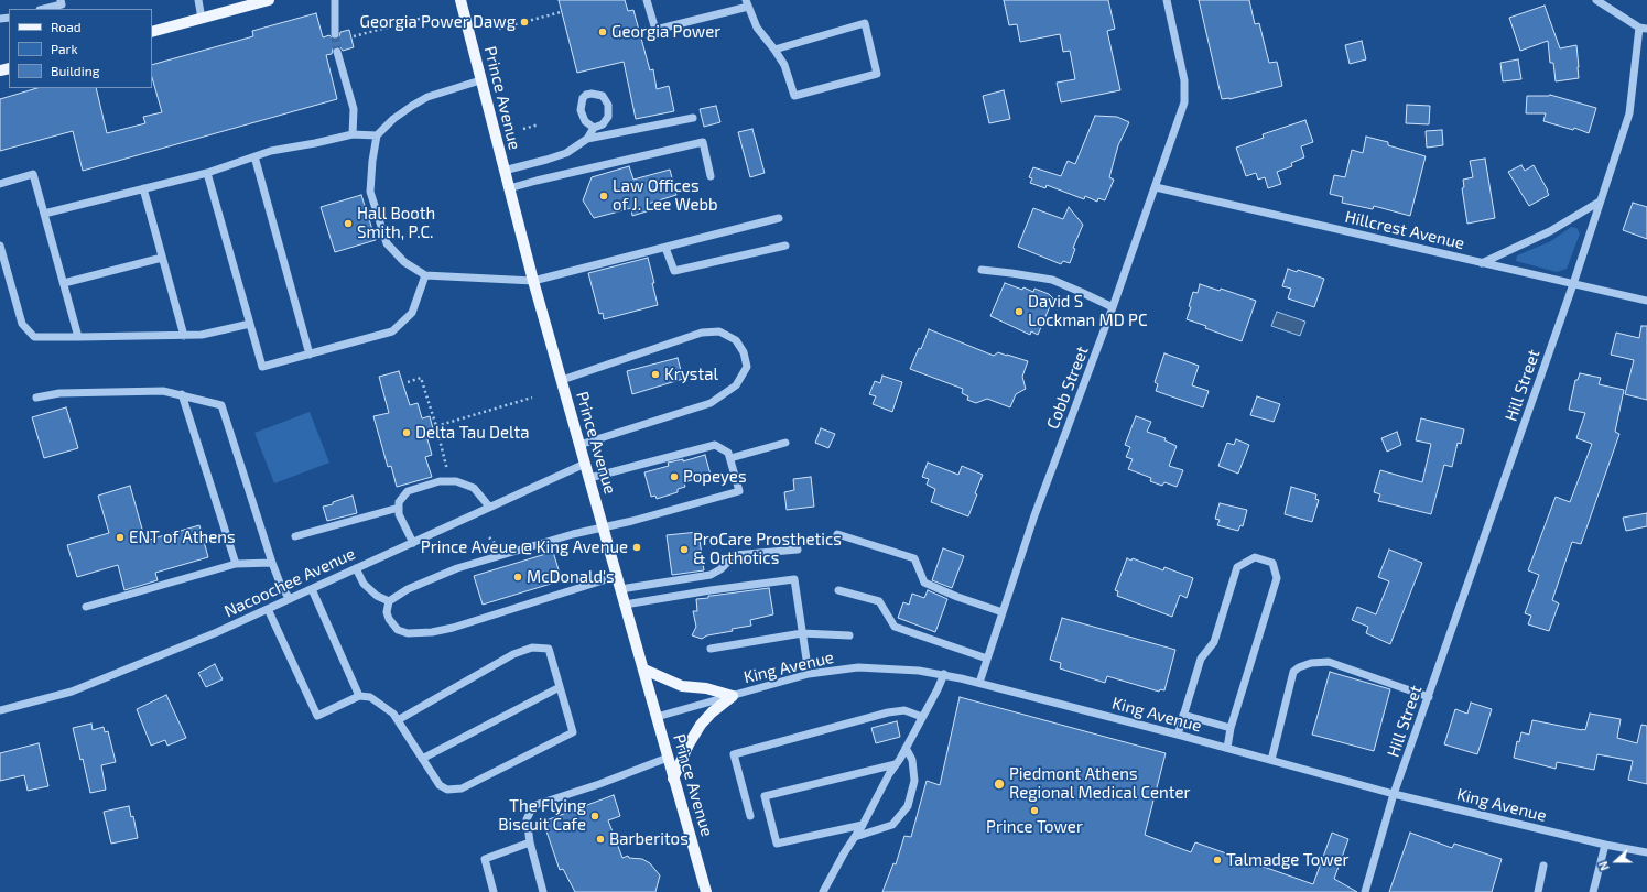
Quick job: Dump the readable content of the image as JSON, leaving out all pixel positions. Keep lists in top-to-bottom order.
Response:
{
  "streets": {
    "main road": ["Prince Avenue"],
    "street": [
      "Hillcrest Avenue",
      "Hill Street",
      "Cobb Street",
      "Nacoochee Avenue",
      "King Avenue"
    ]
  },
  "crossings": [
    ["Prince Avenue", "Nacoochee Avenue"],
    ["Prince Avenue", "King Avenue"],
    ["Hillcrest Avenue", "Hill Street"],
    ["Hillcrest Avenue", "Cobb Street"],
    ["Hill Street", "King Avenue"],
    ["Cobb Street", "King Avenue"]
  ],
  "places": [
    "Georgia Power Dawg",
    "Georgia Power",
    "Law Offices of J. Lee Webb",
    "Hall Booth Smith, P.C.",
    "David S Lockman MD PC",
    "Krystal",
    "Delta Tau Delta",
    "Popeyes",
    "ENT of Athens",
    "Prince Aveue @ King Avenue",
    "ProCare Prosthetics & Orthotics",
    "McDonald's",
    "Piedmont Athens Regional Medical Center",
    "Prince Tower",
    "The Flying Biscuit Cafe",
    "Barberitos",
    "Talmadge Tower"
  ],
  "legend": ["Road", "Park", "Building"],
  "north": "left"
}
